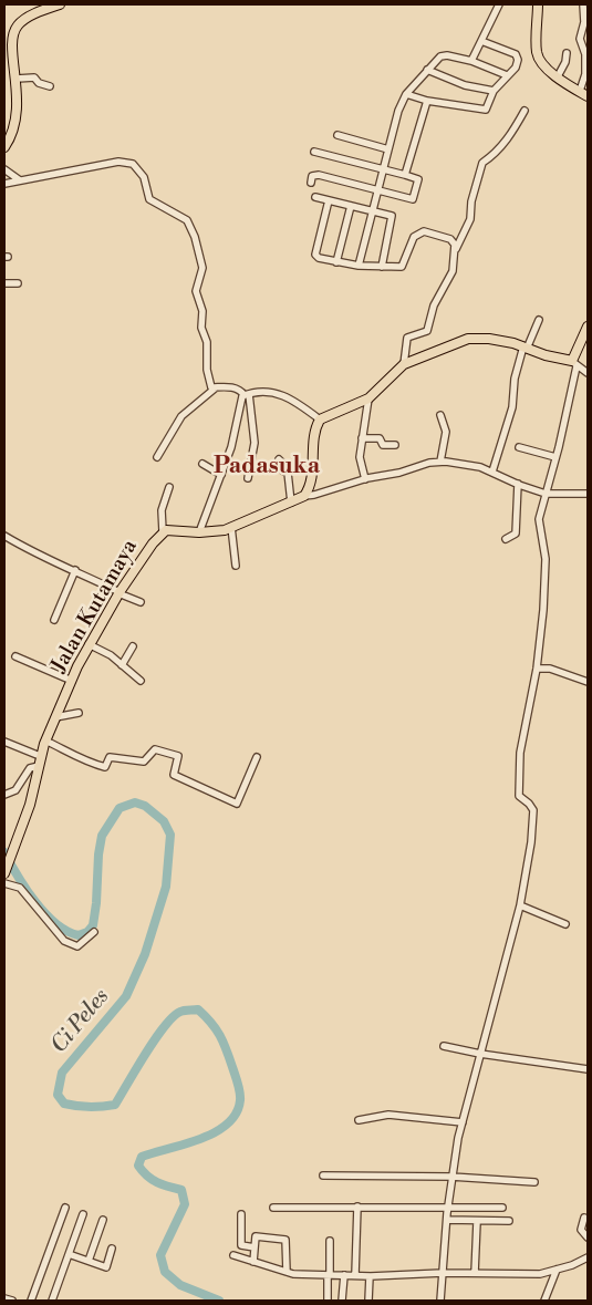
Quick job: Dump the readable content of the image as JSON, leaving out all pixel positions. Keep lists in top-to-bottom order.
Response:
{
  "streets": {
    "main road": ["Jalan Kutamaya"]
  },
  "districts": ["Padasuka"],
  "water": ["Ci Peles"]
}
